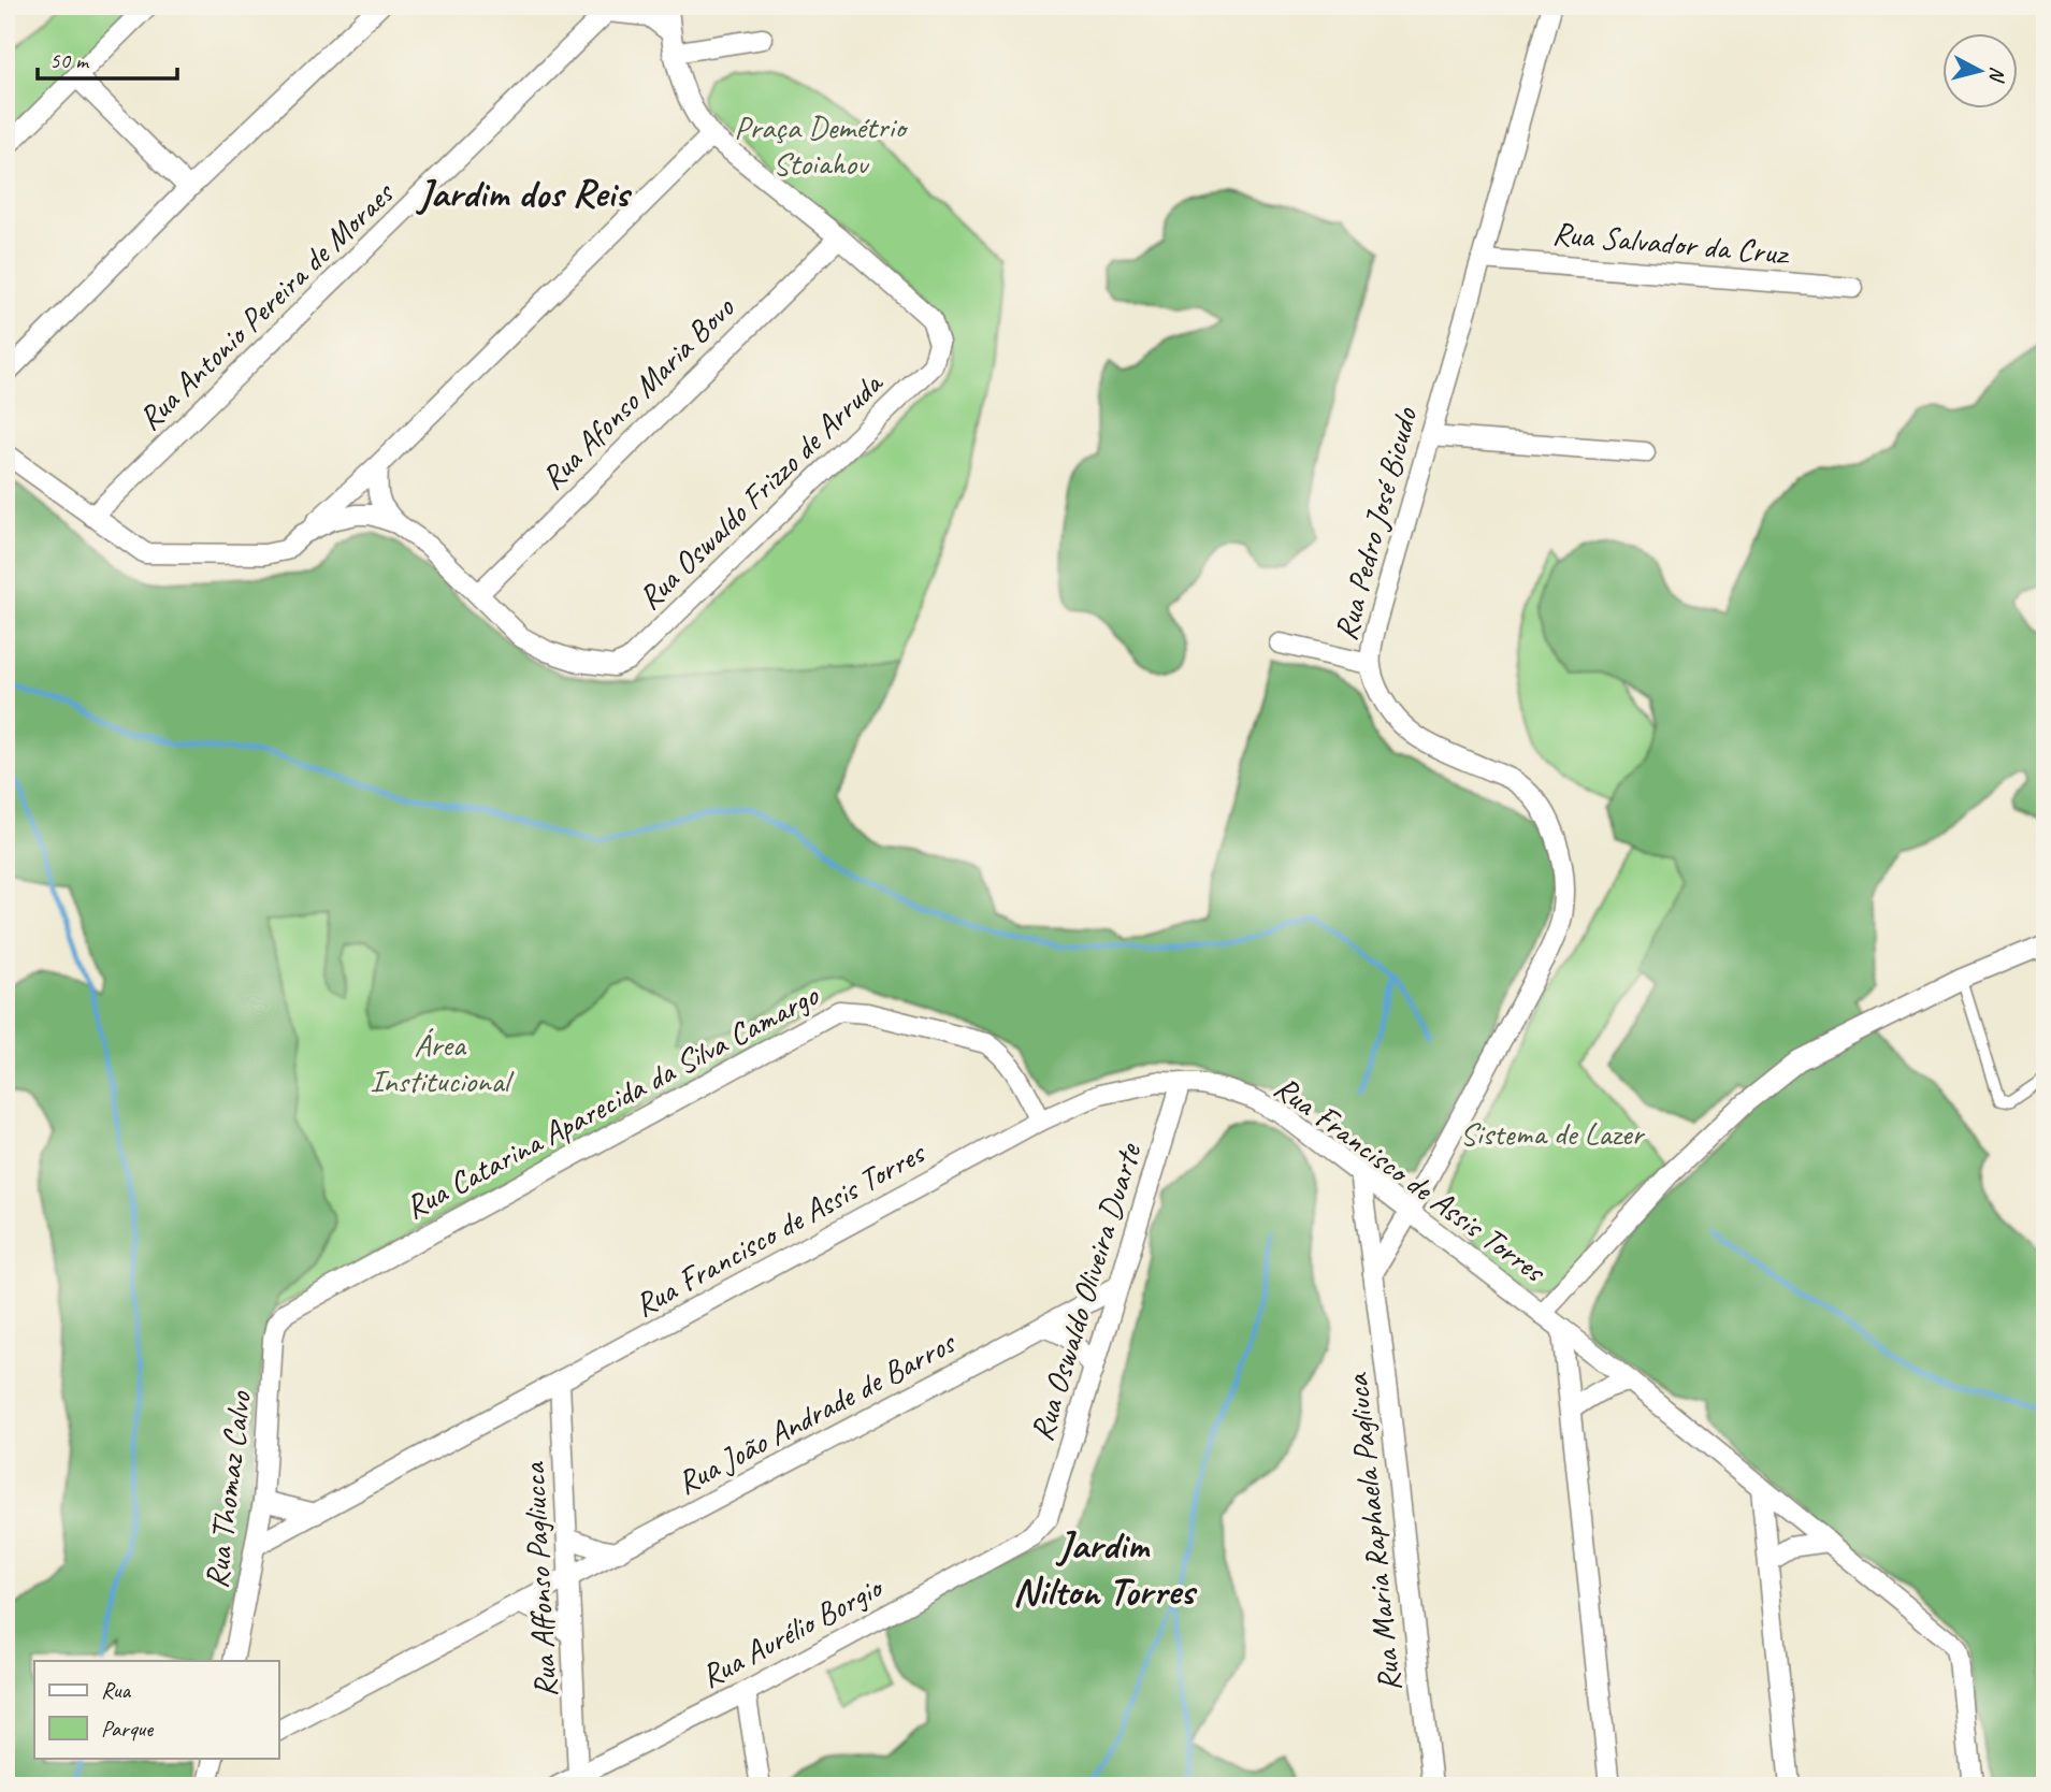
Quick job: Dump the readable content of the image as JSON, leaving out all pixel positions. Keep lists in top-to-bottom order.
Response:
{
  "streets": {
    "street": [
      "Rua Salvador da Cruz",
      "Rua Antonio Pereira de Moraes",
      "Rua Afonso Maria Bovo",
      "Rua Oswaldo Frizzo de Arruda",
      "Rua Pedro José Bicudo",
      "Rua Catarina Aparecida da Silva Camargo",
      "Rua Francisco de Assis Torres",
      "Rua Oswaldo Oliveira Duarte",
      "Rua João Andrade de Barros",
      "Rua Thomaz Calvo",
      "Rua Maria Raphaela Pagliuca",
      "Rua Affonso Pagliucca",
      "Rua Aurélio Borgio"
    ]
  },
  "crossings": [
    ["Rua Salvador da Cruz", "Rua Pedro José Bicudo"],
    ["Rua Afonso Maria Bovo", "Rua Oswaldo Frizzo de Arruda"],
    ["Rua Pedro José Bicudo", "Rua Francisco de Assis Torres"],
    ["Rua Catarina Aparecida da Silva Camargo", "Rua Francisco de Assis Torres"],
    ["Rua Catarina Aparecida da Silva Camargo", "Rua Thomaz Calvo"],
    ["Rua Francisco de Assis Torres", "Rua Oswaldo Oliveira Duarte"],
    ["Rua Francisco de Assis Torres", "Rua Thomaz Calvo"],
    ["Rua Francisco de Assis Torres", "Rua Maria Raphaela Pagliuca"],
    ["Rua Francisco de Assis Torres", "Rua Affonso Pagliucca"],
    ["Rua Oswaldo Oliveira Duarte", "Rua João Andrade de Barros"],
    ["Rua Oswaldo Oliveira Duarte", "Rua Aurélio Borgio"],
    ["Rua João Andrade de Barros", "Rua Affonso Pagliucca"],
    ["Rua Affonso Pagliucca", "Rua Aurélio Borgio"]
  ],
  "districts": ["Jardim dos Reis", "Jardim Nilton Torres"],
  "parks": ["Praça Demétrio Stoiahov", "Área Institucional", "Sistema de Lazer"],
  "legend": ["Rua", "Parque"],
  "scale_bar": "50 m",
  "north": "right"
}
